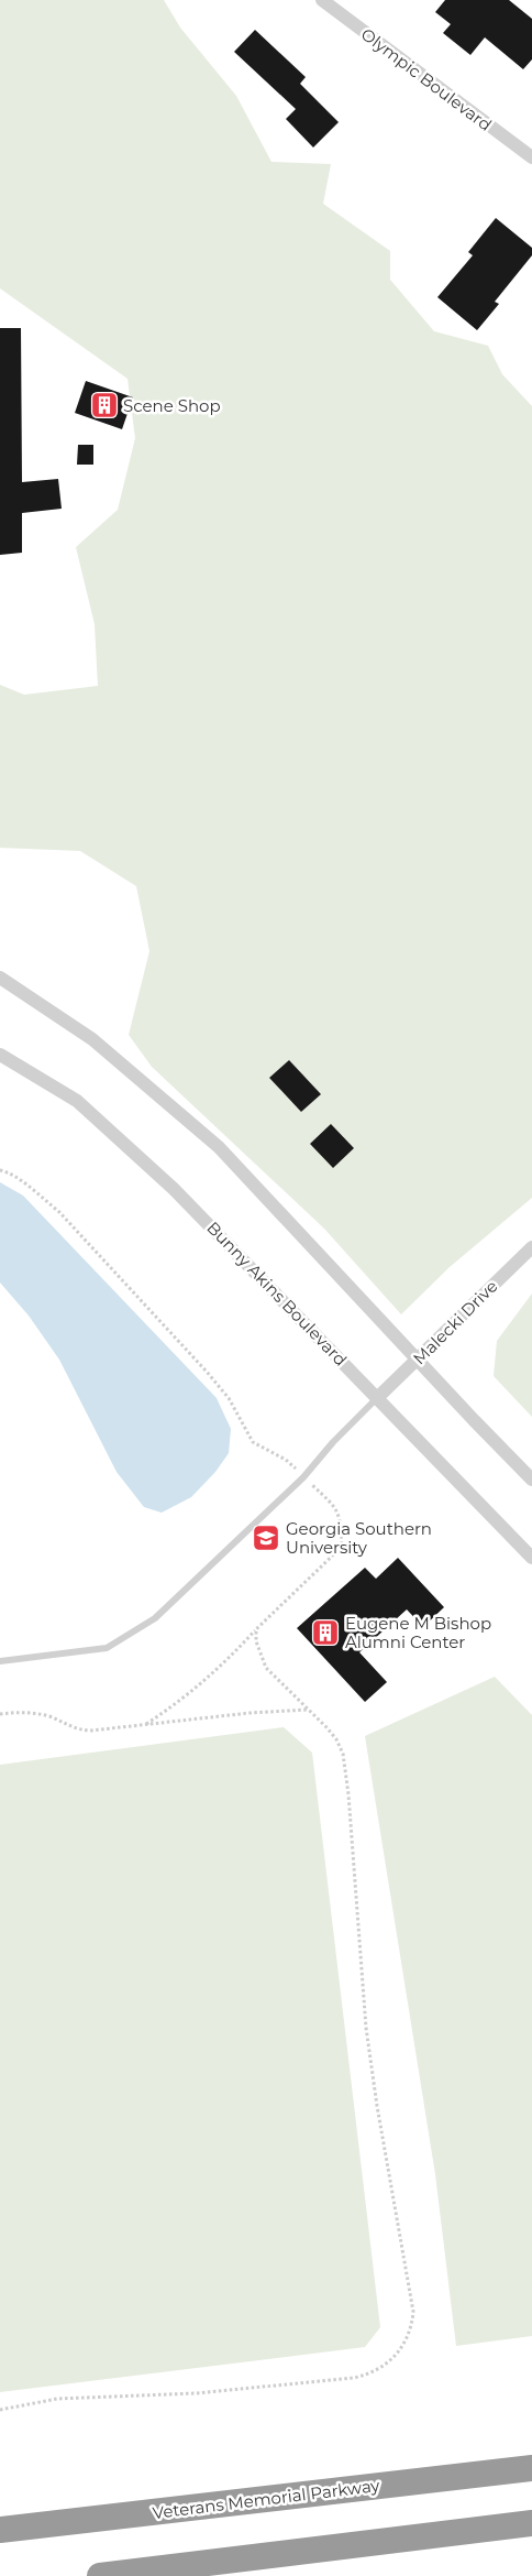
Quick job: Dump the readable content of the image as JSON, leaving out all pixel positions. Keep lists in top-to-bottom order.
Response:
{
  "streets": {
    "highway": ["Veterans Memorial Parkway"],
    "street": ["Olympic Boulevard", "Bunny Akins Boulevard", "Malecki Drive"]
  },
  "crossings": [
    ["Bunny Akins Boulevard", "Malecki Drive"]
  ],
  "places": {
    "building": ["Scene Shop", "Eugene M Bishop Alumni Center"],
    "school or university": ["Georgia Southern University"]
  }
}
